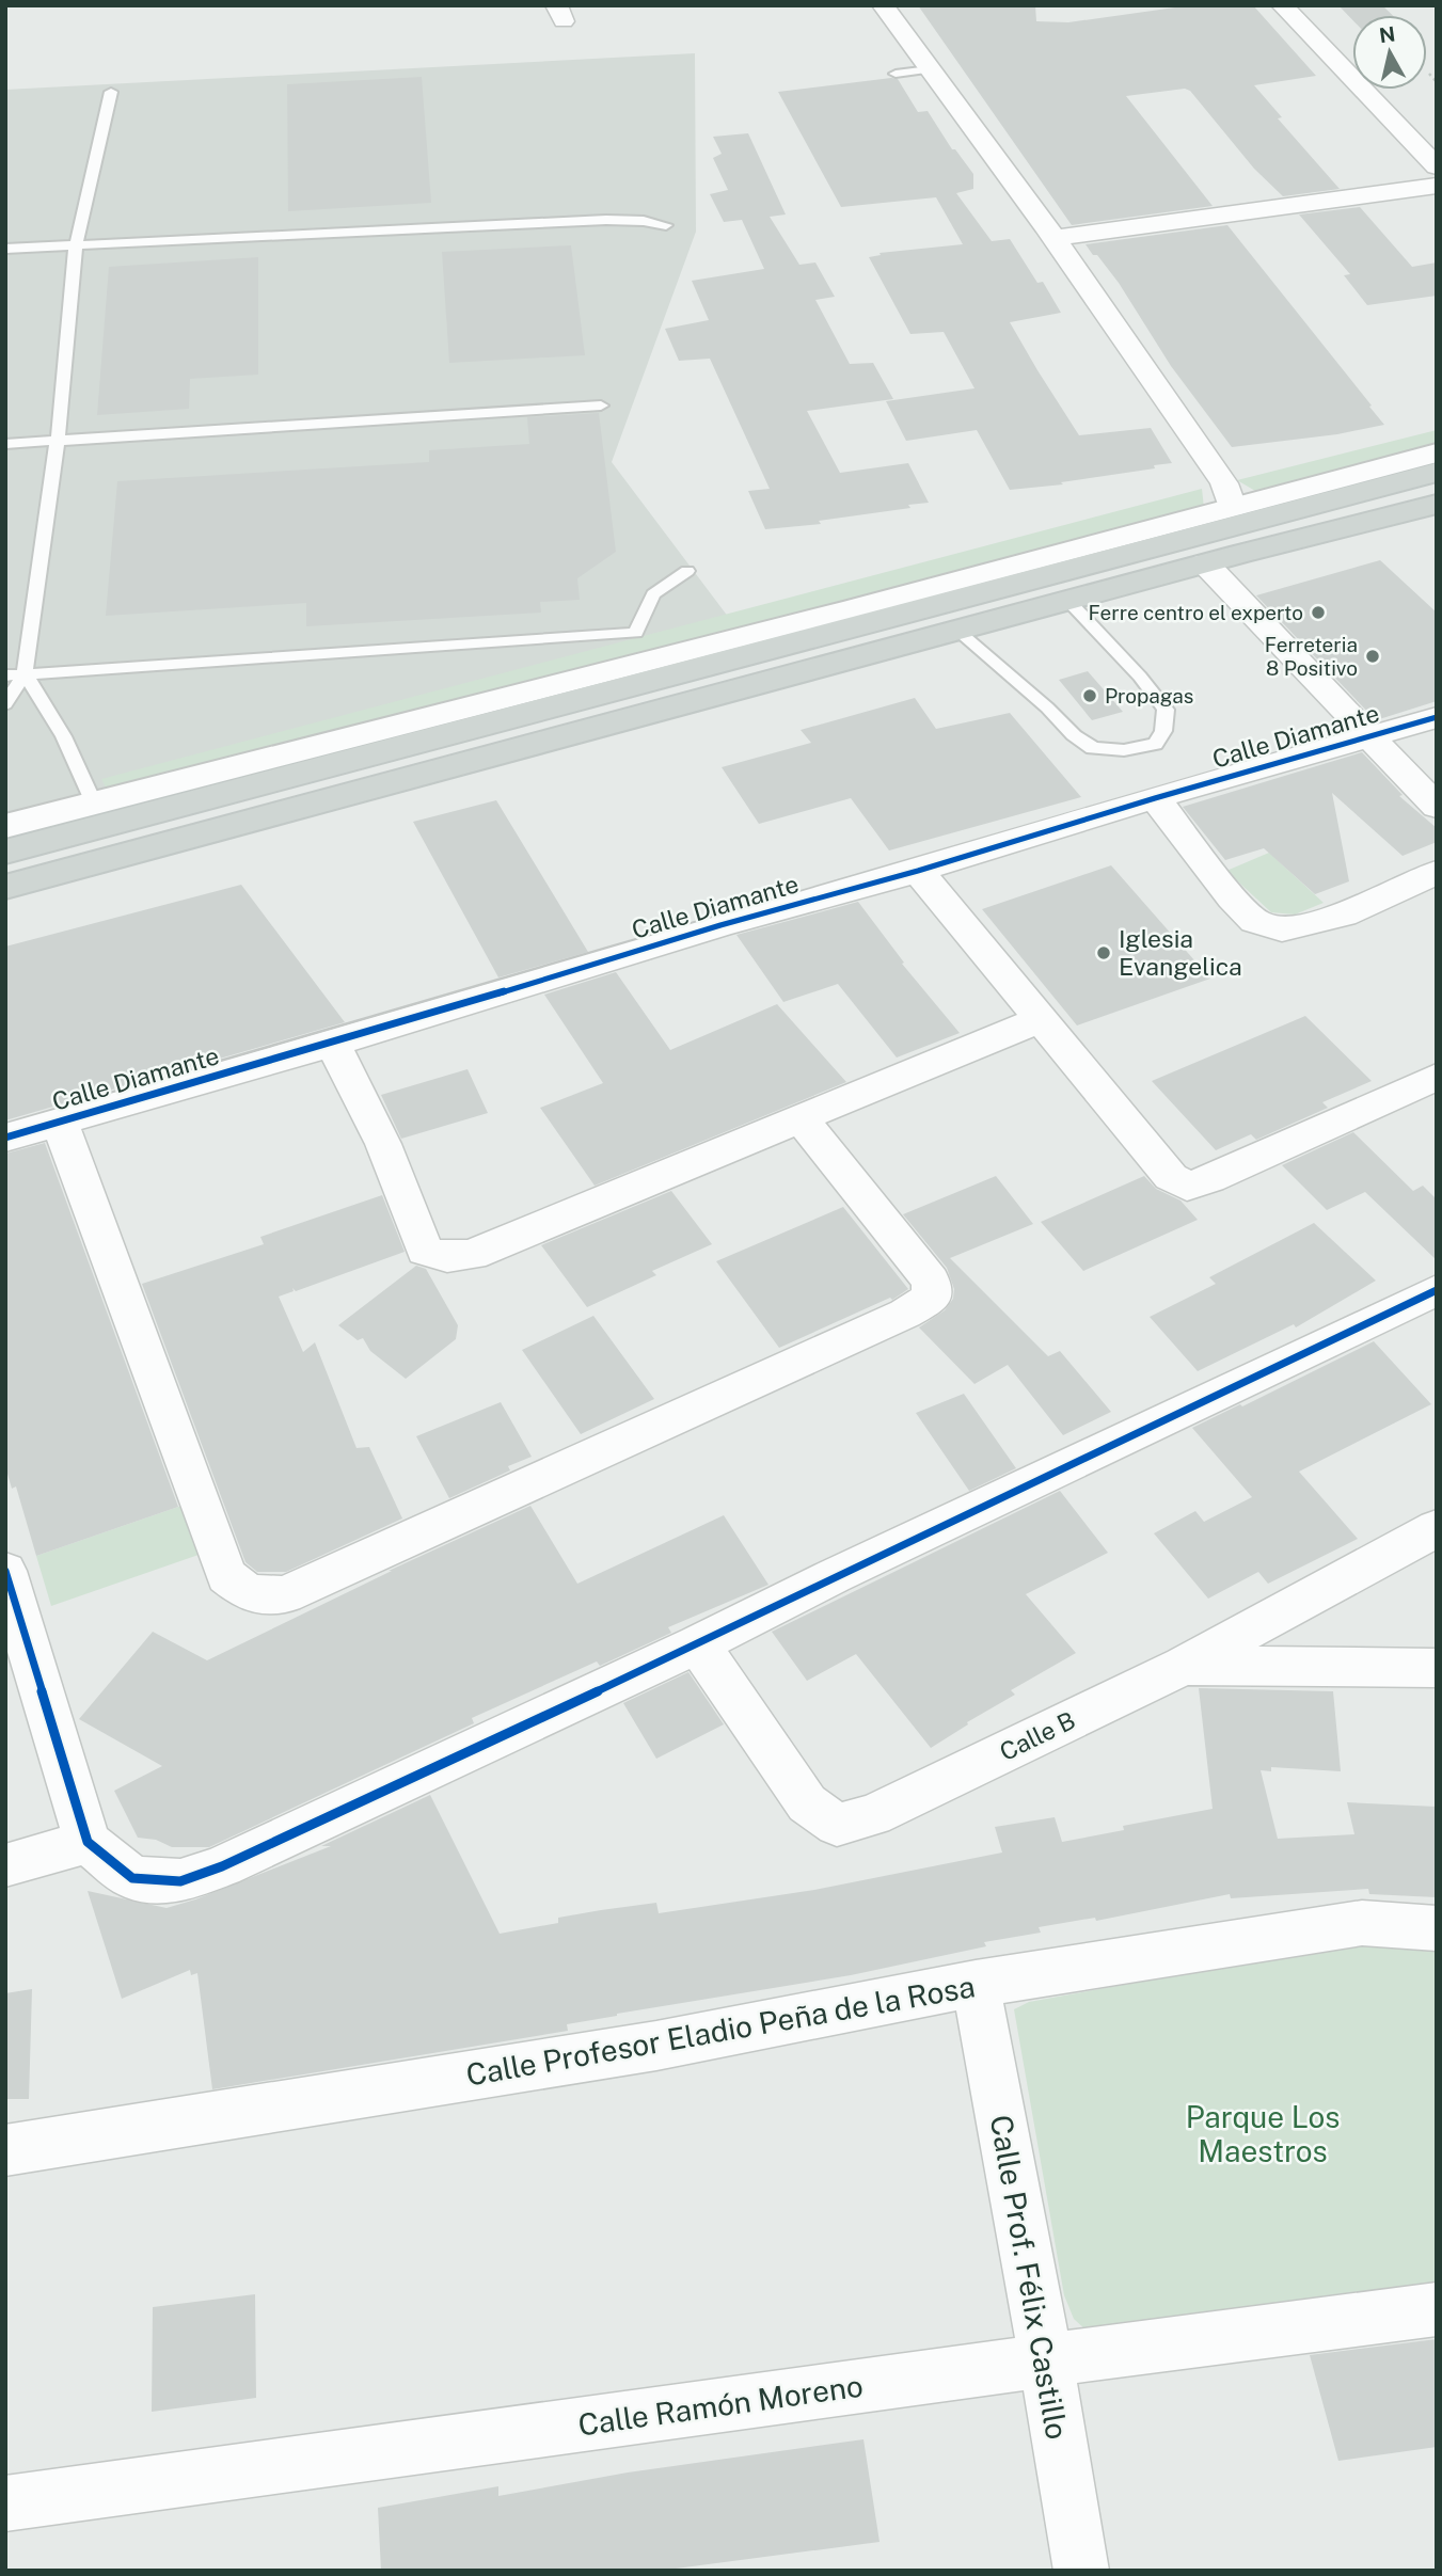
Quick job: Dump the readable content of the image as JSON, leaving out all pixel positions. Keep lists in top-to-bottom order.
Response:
{
  "streets": {
    "street": [
      "Calle Diamante",
      "Calle B",
      "Calle Profesor Eladio Peña de la Rosa",
      "Calle Prof. Félix Castillo",
      "Calle Ramón Moreno"
    ]
  },
  "crossings": [
    ["Calle Profesor Eladio Peña de la Rosa", "Calle Prof. Félix Castillo"],
    ["Calle Prof. Félix Castillo", "Calle Ramón Moreno"]
  ],
  "parks": ["Parque Los Maestros"],
  "places": [
    "Ferre centro el experto",
    "Ferreteria 8 Positivo",
    "Propagas",
    "Iglesia Evangelica"
  ],
  "north": "top"
}
